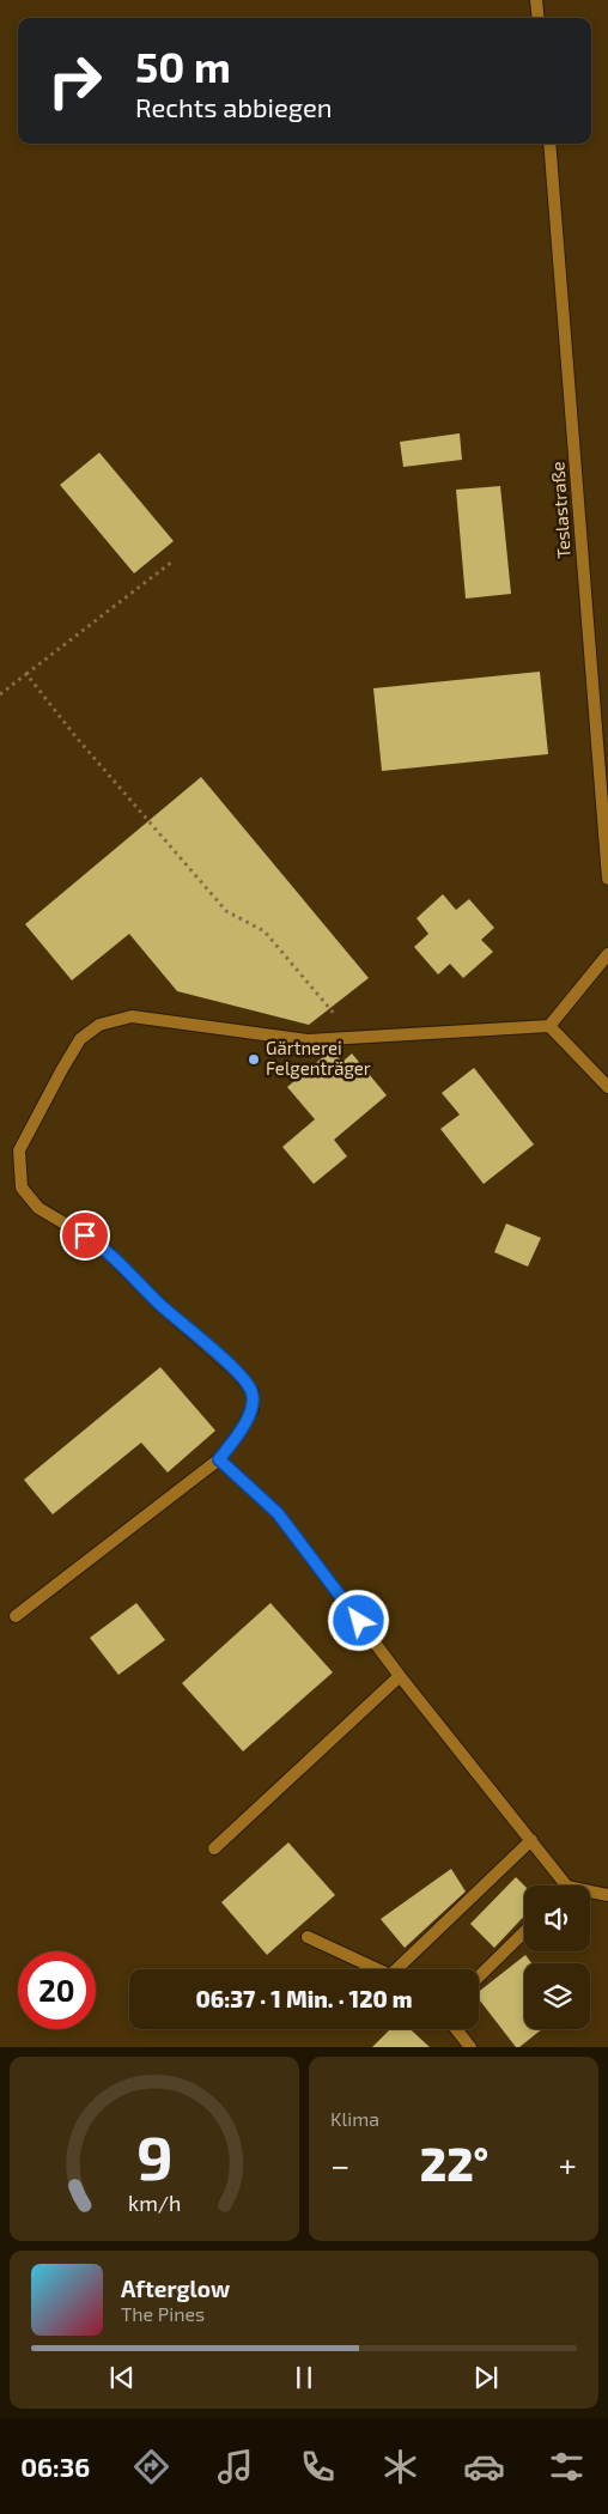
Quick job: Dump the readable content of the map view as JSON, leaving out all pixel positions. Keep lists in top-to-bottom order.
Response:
{
  "streets": {
    "street": ["Teslastraße"]
  },
  "places": ["Gärtnerei Felgenträger"],
  "page": {
    "turn": ["50 m", "Rechts abbiegen"],
    "limit": "20",
    "trip": "06:37 · 1 Min. · 120 m",
    "tile": "Klima",
    "heat": ["−", "22°", "+"],
    "song": ["Afterglow", "The Pines"],
    "tabs": "06:36",
    "gauge": ["9", "km/h"]
  }
}
